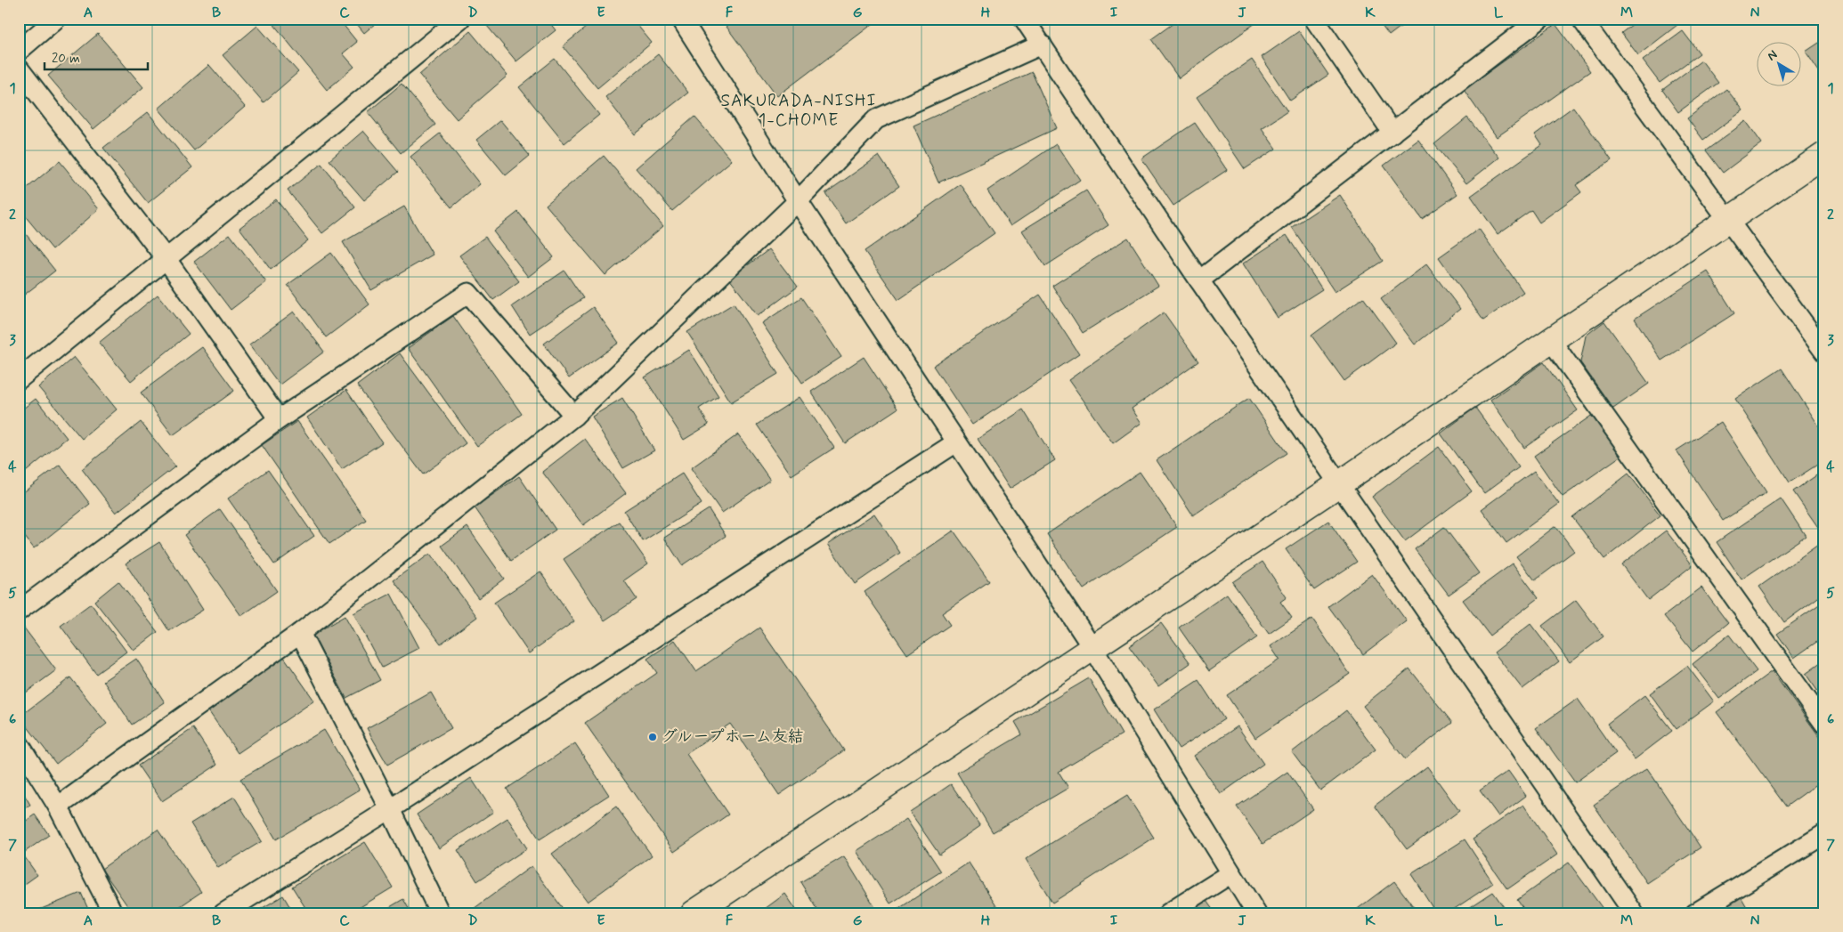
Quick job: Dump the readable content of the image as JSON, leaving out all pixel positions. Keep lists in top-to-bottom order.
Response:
{
  "districts": ["SAKURADA-NISHI 1-CHOME"],
  "places": ["グループホーム友結"],
  "scale_bar": "20 m",
  "north": "top left",
  "grid": {
    "columns": [
      "A",
      "B",
      "C",
      "D",
      "E",
      "F",
      "G",
      "H",
      "I",
      "J",
      "K",
      "L",
      "M",
      "N"
    ],
    "rows": [
      "1",
      "2",
      "3",
      "4",
      "5",
      "6",
      "7"
    ]
  }
}
